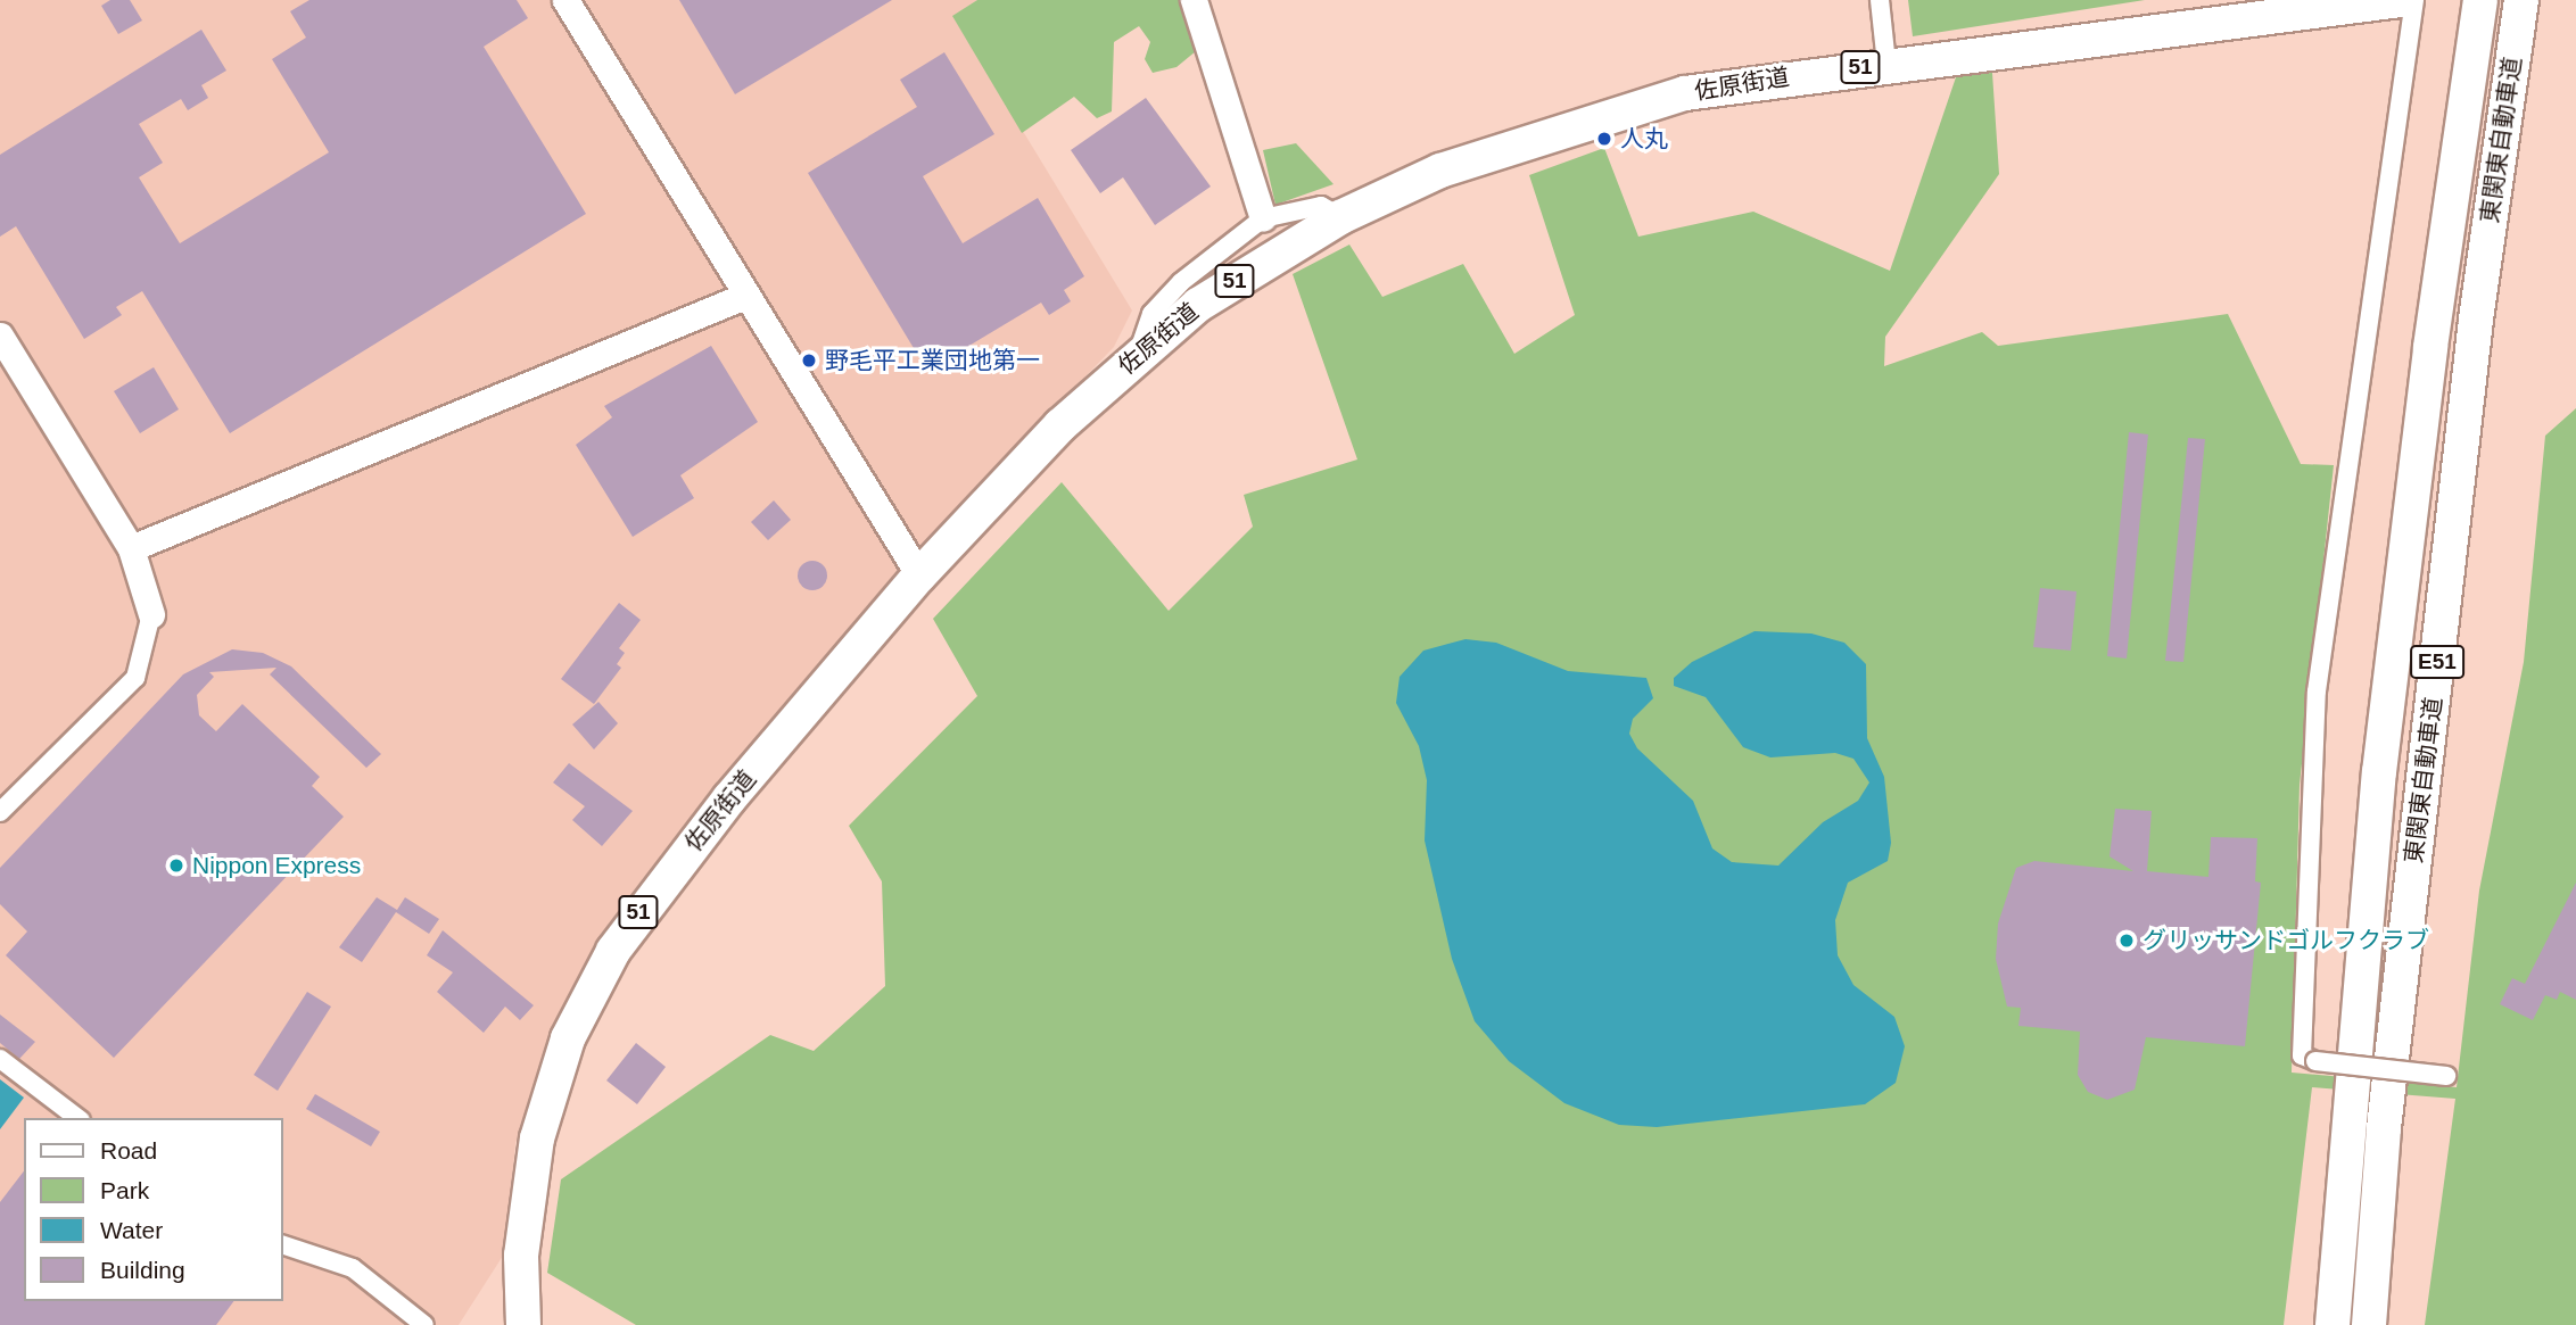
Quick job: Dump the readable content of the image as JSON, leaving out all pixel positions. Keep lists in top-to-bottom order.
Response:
{
  "streets": {
    "highway": [
      "51",
      "佐原街道",
      "東関東自動車道",
      "E51"
    ]
  },
  "places": [
    "人丸",
    "野毛平工業団地第一",
    "Nippon Express",
    "グリッサンドゴルフクラブ"
  ],
  "legend": [
    "Road",
    "Park",
    "Water",
    "Building"
  ]
}
